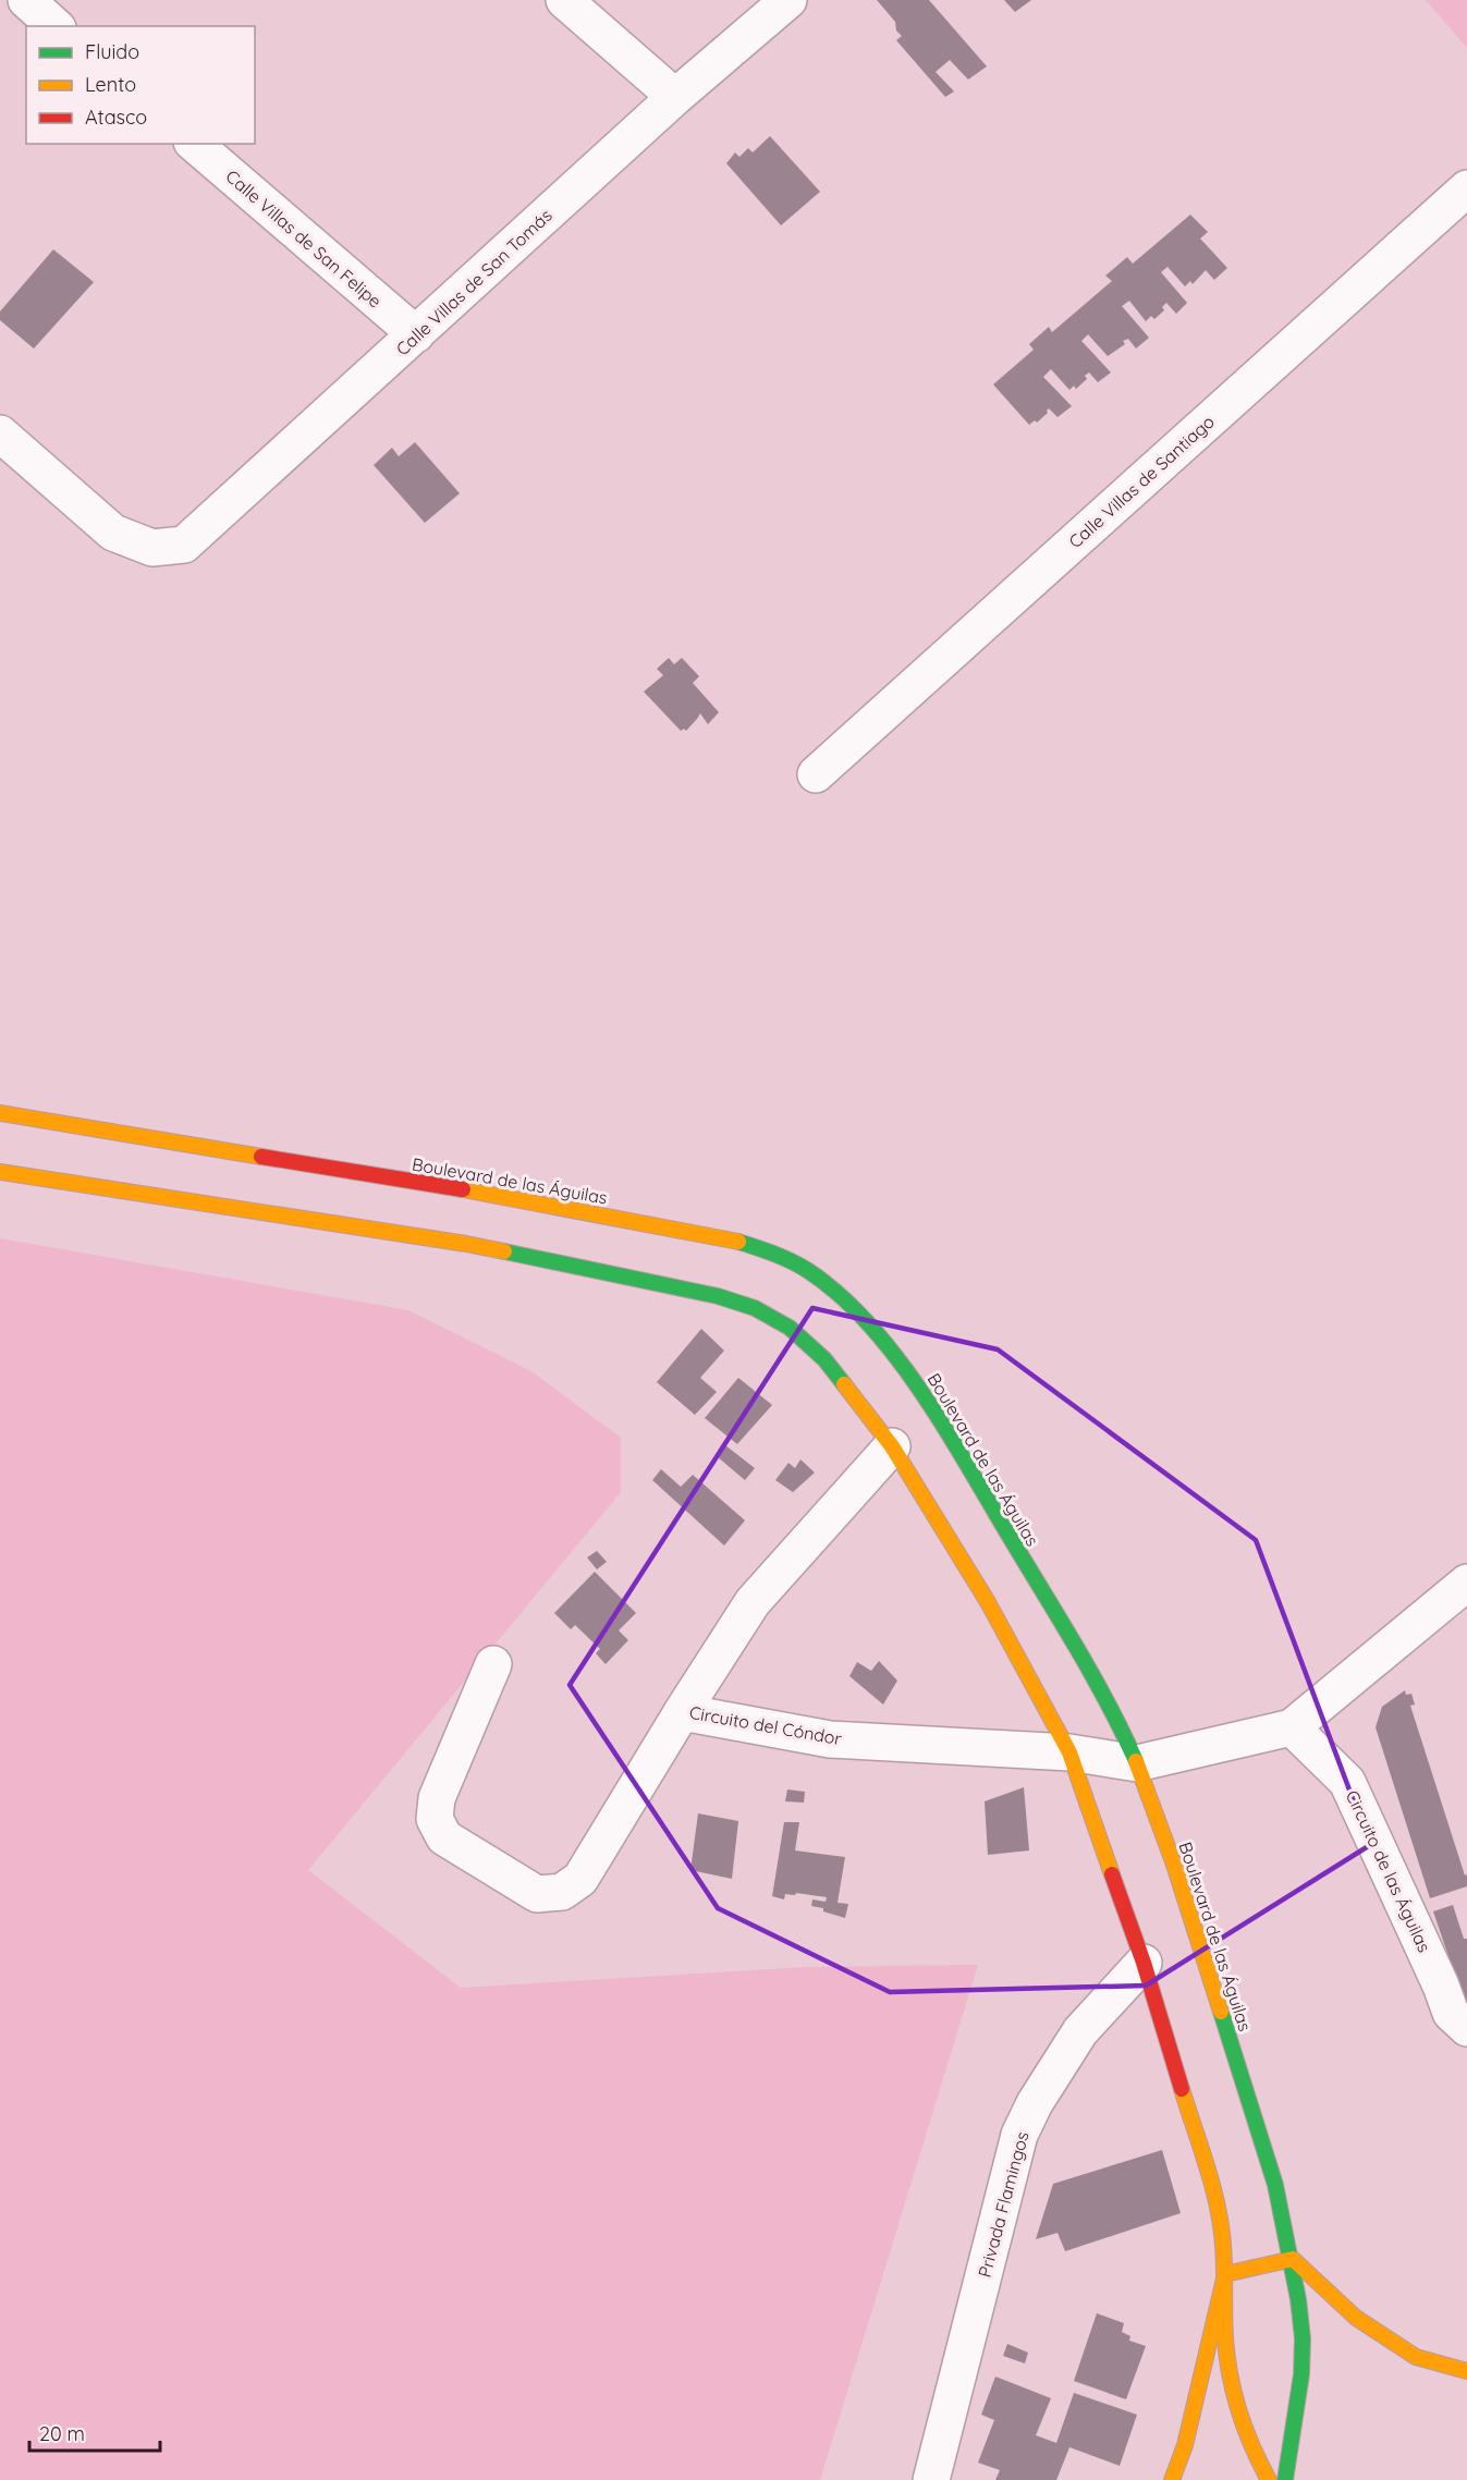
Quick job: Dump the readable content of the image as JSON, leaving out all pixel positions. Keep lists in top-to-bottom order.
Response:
{
  "streets": {
    "main road": ["Boulevard de las Águilas"],
    "street": [
      "Calle Villas de San Felipe",
      "Calle Villas de San Tomás",
      "Calle Villas de Santiago",
      "Circuito del Cóndor",
      "Circuito de las Águilas",
      "Privada Flamingos"
    ]
  },
  "crossings": [
    ["Calle Villas de San Felipe", "Calle Villas de San Tomás"]
  ],
  "legend": ["Fluido", "Lento", "Atasco"],
  "scale_bar": "20 m"
}
